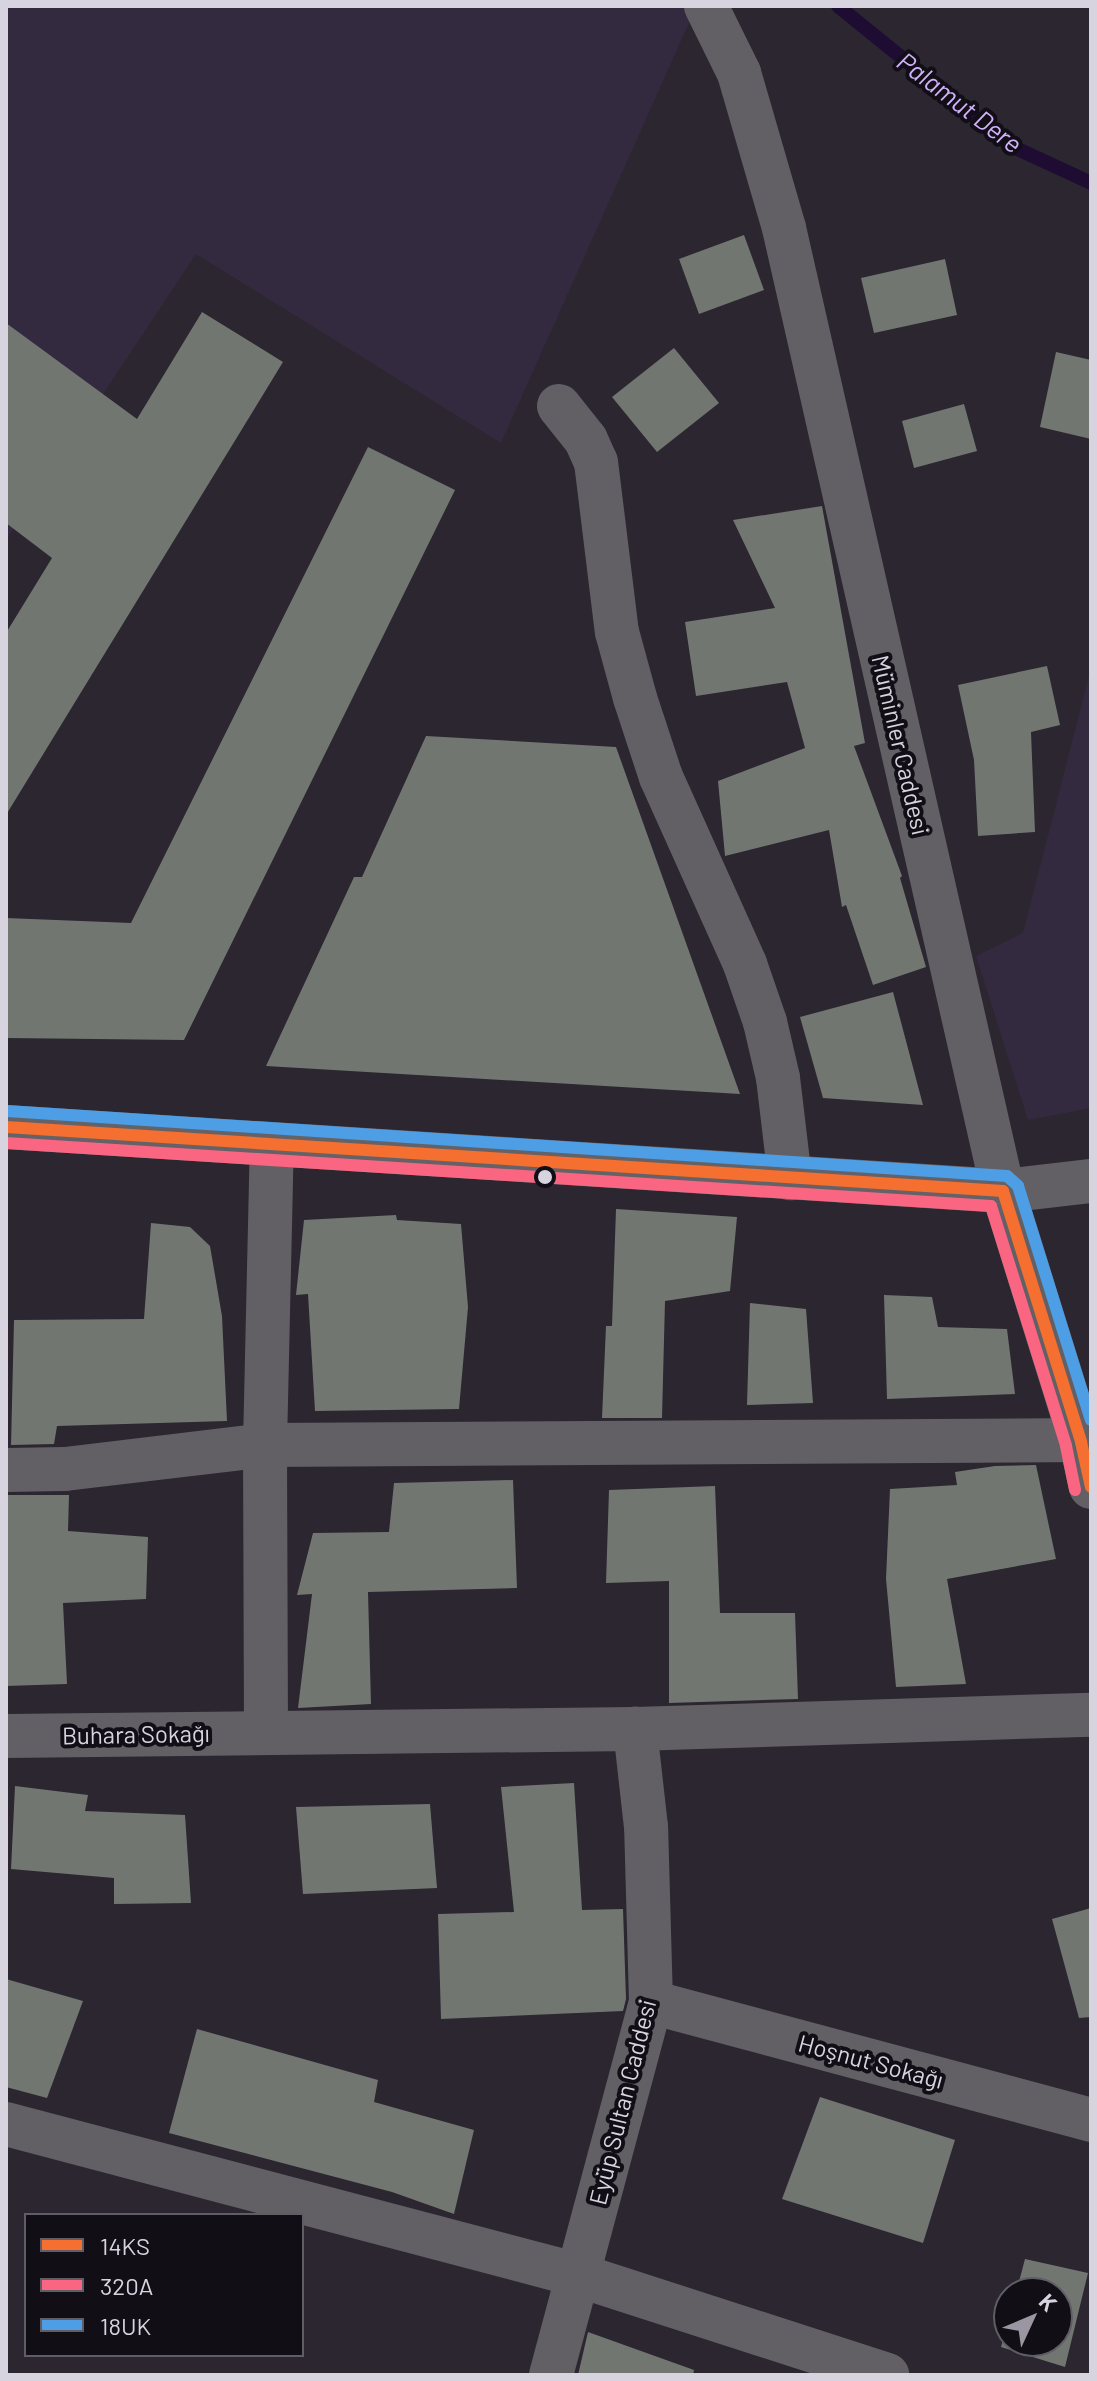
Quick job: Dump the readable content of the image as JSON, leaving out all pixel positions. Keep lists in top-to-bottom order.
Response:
{
  "streets": {
    "street": [
      "Müminler Caddesi",
      "Buhara Sokağı",
      "Hoşnut Sokağı",
      "Eyüp Sultan Caddesi"
    ]
  },
  "crossings": [
    ["Buhara Sokağı", "Eyüp Sultan Caddesi"],
    ["Hoşnut Sokağı", "Eyüp Sultan Caddesi"]
  ],
  "water": ["Palamut Dere"],
  "lines": ["transit line 18UK", "transit line 14KS", "transit line 320A"],
  "legend": ["14KS", "320A", "18UK"],
  "north": "top right"
}
